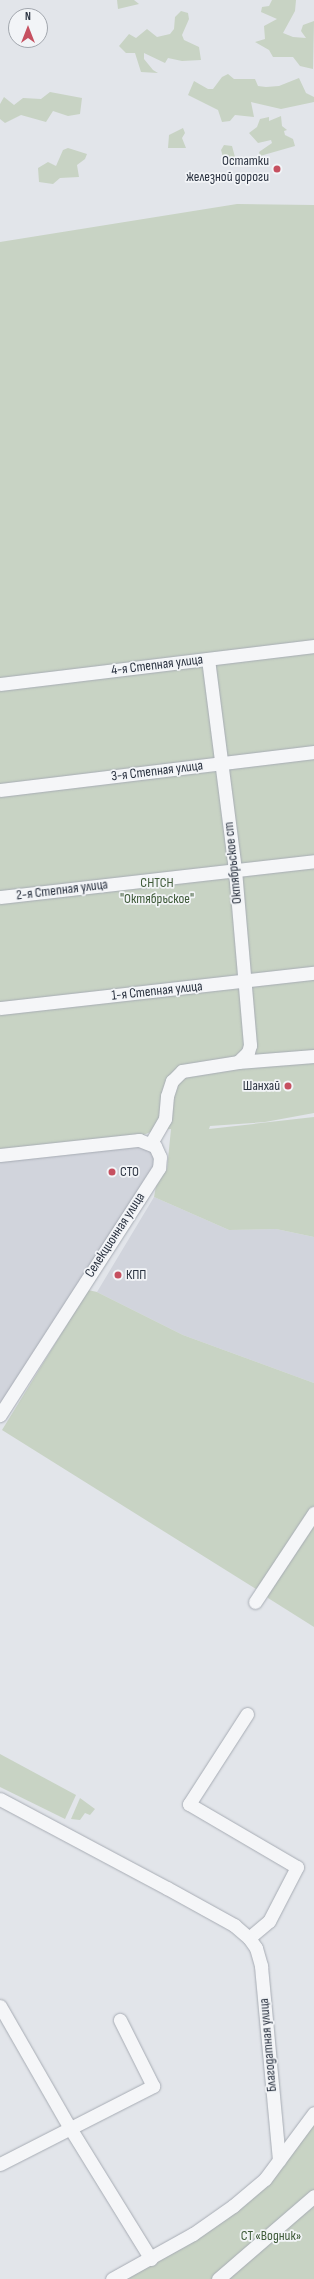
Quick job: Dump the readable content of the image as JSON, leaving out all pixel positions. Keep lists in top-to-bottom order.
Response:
{
  "streets": {
    "street": [
      "4-я Степная улица",
      "3-я Степная улица",
      "Октябрьское ст",
      "2-я Степная улица",
      "1-я Степная улица",
      "Селекционная улица",
      "Благодатная улица"
    ]
  },
  "crossings": [
    ["4-я Степная улица", "Октябрьское ст"],
    ["3-я Степная улица", "Октябрьское ст"],
    ["Октябрьское ст", "2-я Степная улица"],
    ["Октябрьское ст", "1-я Степная улица"]
  ],
  "parks": ["СНТСН \"Октябрьское\"", "СТ «Водник»"],
  "places": [
    "Остатки железной дороги",
    "Шанхай",
    "СТО",
    "КПП"
  ],
  "north": "top"
}
